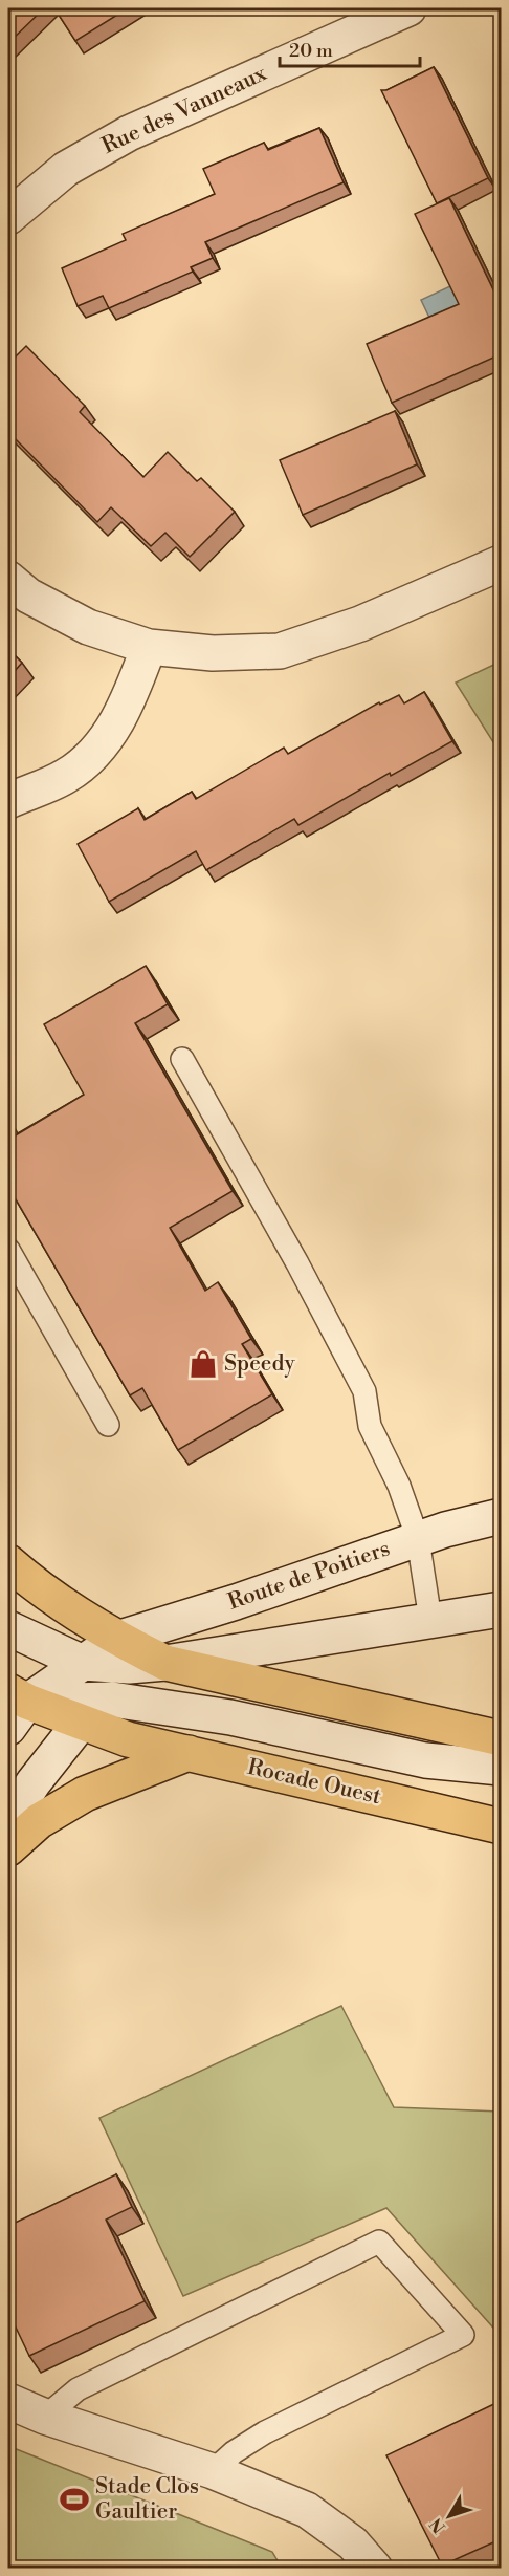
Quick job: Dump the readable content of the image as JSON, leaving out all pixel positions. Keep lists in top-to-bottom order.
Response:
{
  "streets": {
    "main road": ["Rocade Ouest"],
    "street": ["Rue des Vanneaux", "Route de Poitiers"]
  },
  "crossings": [
    ["Route de Poitiers", "Rocade Ouest"]
  ],
  "places": {
    "shop": ["Speedy"],
    "sports": ["Stade Clos Gaultier"]
  },
  "scale_bar": "20 m",
  "north": "bottom left"
}
